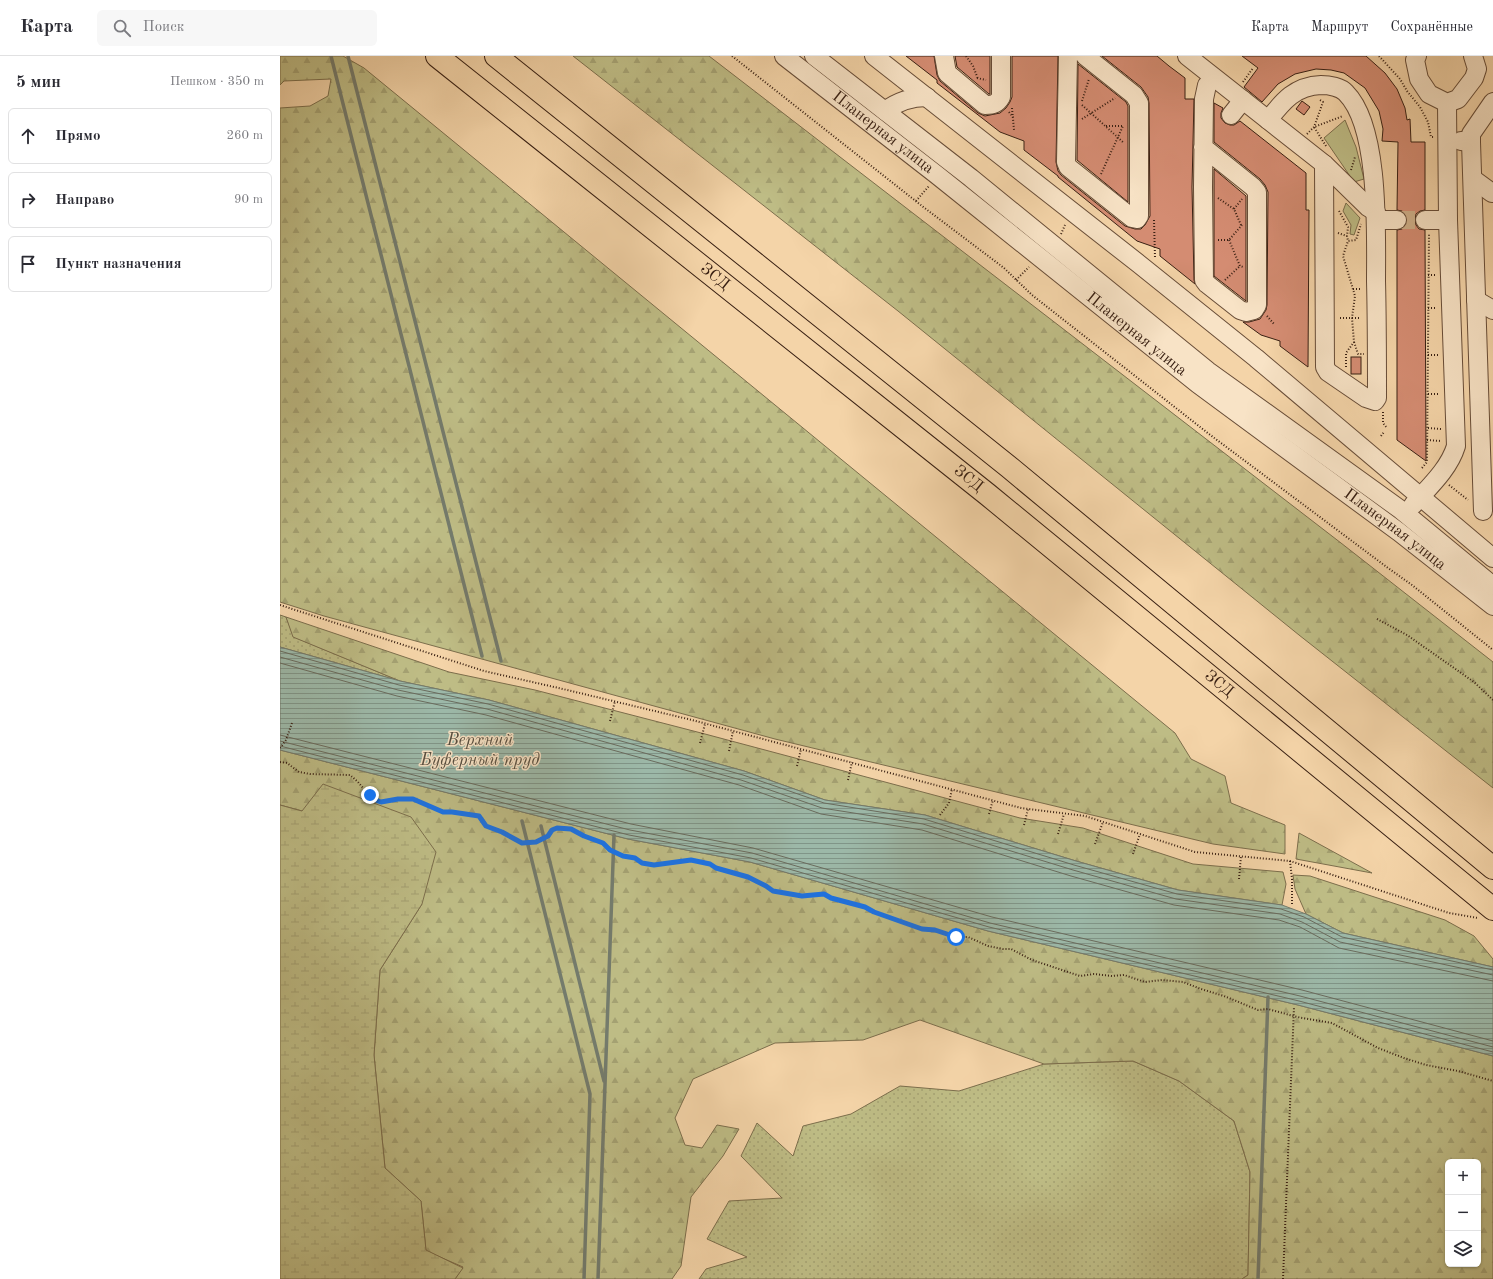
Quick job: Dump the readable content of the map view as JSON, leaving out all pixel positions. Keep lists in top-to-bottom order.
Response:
{
  "streets": {
    "highway": ["ЗСД"],
    "street": ["Планерная улица"]
  },
  "water": ["Верхний Буферный пруд"],
  "page": {
    "header": "Карта",
    "search": "Поиск",
    "nav": ["Карта", "Маршрут", "Сохранённые"],
    "heading": ["5 мин", "Пешком · 350 m"],
    "list": [
      ["Прямо", "260 m"],
      ["Направо", "90 m"],
      "Пункт назначения"
    ],
    "map_buttons": ["+", "−"]
  }
}
